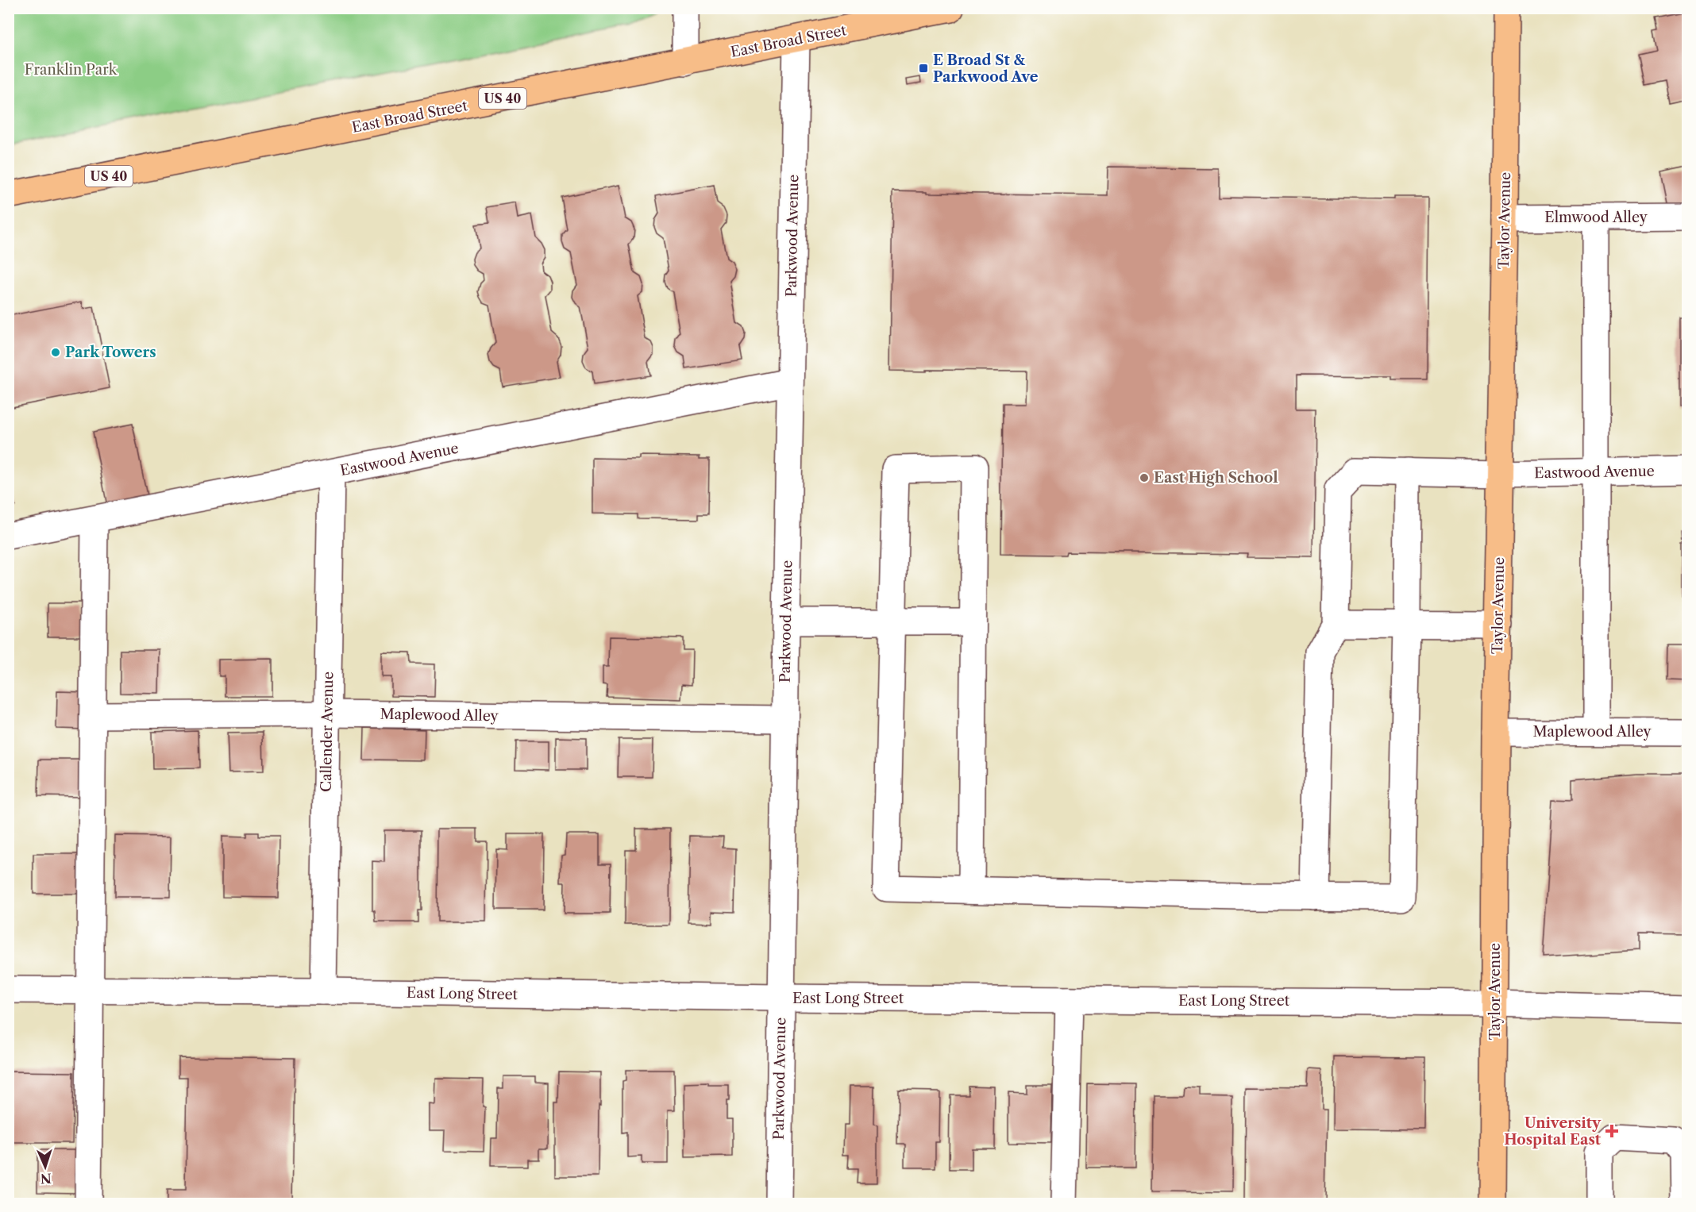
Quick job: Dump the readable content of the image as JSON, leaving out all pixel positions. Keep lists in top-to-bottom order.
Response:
{
  "streets": {
    "main road": ["East Broad Street", "US 40", "Taylor Avenue"],
    "street": [
      "Elmwood Alley",
      "Parkwood Avenue",
      "Eastwood Avenue",
      "Maplewood Alley",
      "Callender Avenue",
      "East Long Street"
    ]
  },
  "crossings": [
    ["East Broad Street", "Parkwood Avenue"],
    ["Elmwood Alley", "Taylor Avenue"],
    ["Taylor Avenue", "Eastwood Avenue"],
    ["Taylor Avenue", "Maplewood Alley"],
    ["Taylor Avenue", "East Long Street"],
    ["Parkwood Avenue", "Eastwood Avenue"],
    ["Parkwood Avenue", "Maplewood Alley"],
    ["Parkwood Avenue", "East Long Street"],
    ["Eastwood Avenue", "Callender Avenue"],
    ["Maplewood Alley", "Callender Avenue"],
    ["Callender Avenue", "East Long Street"]
  ],
  "parks": ["Franklin Park"],
  "places": {
    "transit": ["E Broad St & Parkwood Ave"],
    "other": ["Park Towers", "East High School"],
    "health": ["University Hospital East"]
  },
  "north": "bottom"
}
